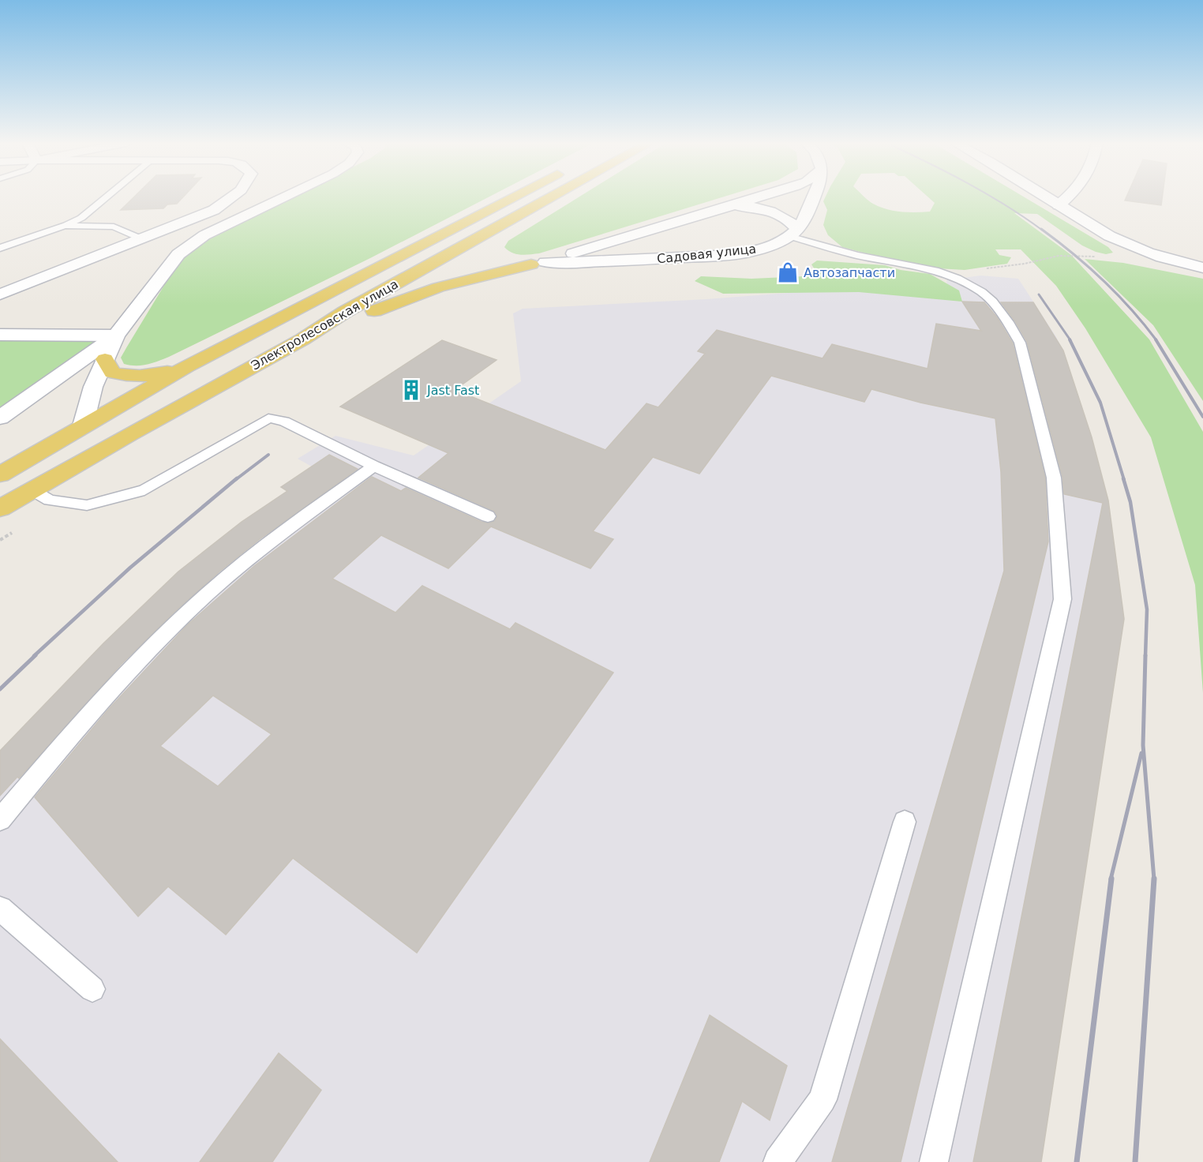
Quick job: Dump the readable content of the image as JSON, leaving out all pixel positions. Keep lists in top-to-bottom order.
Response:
{
  "streets": {
    "main road": ["Электролесовская улица"],
    "street": ["Садовая улица"]
  },
  "places": {
    "shop": ["Автозапчасти"],
    "building": ["Jast Fast"]
  }
}
